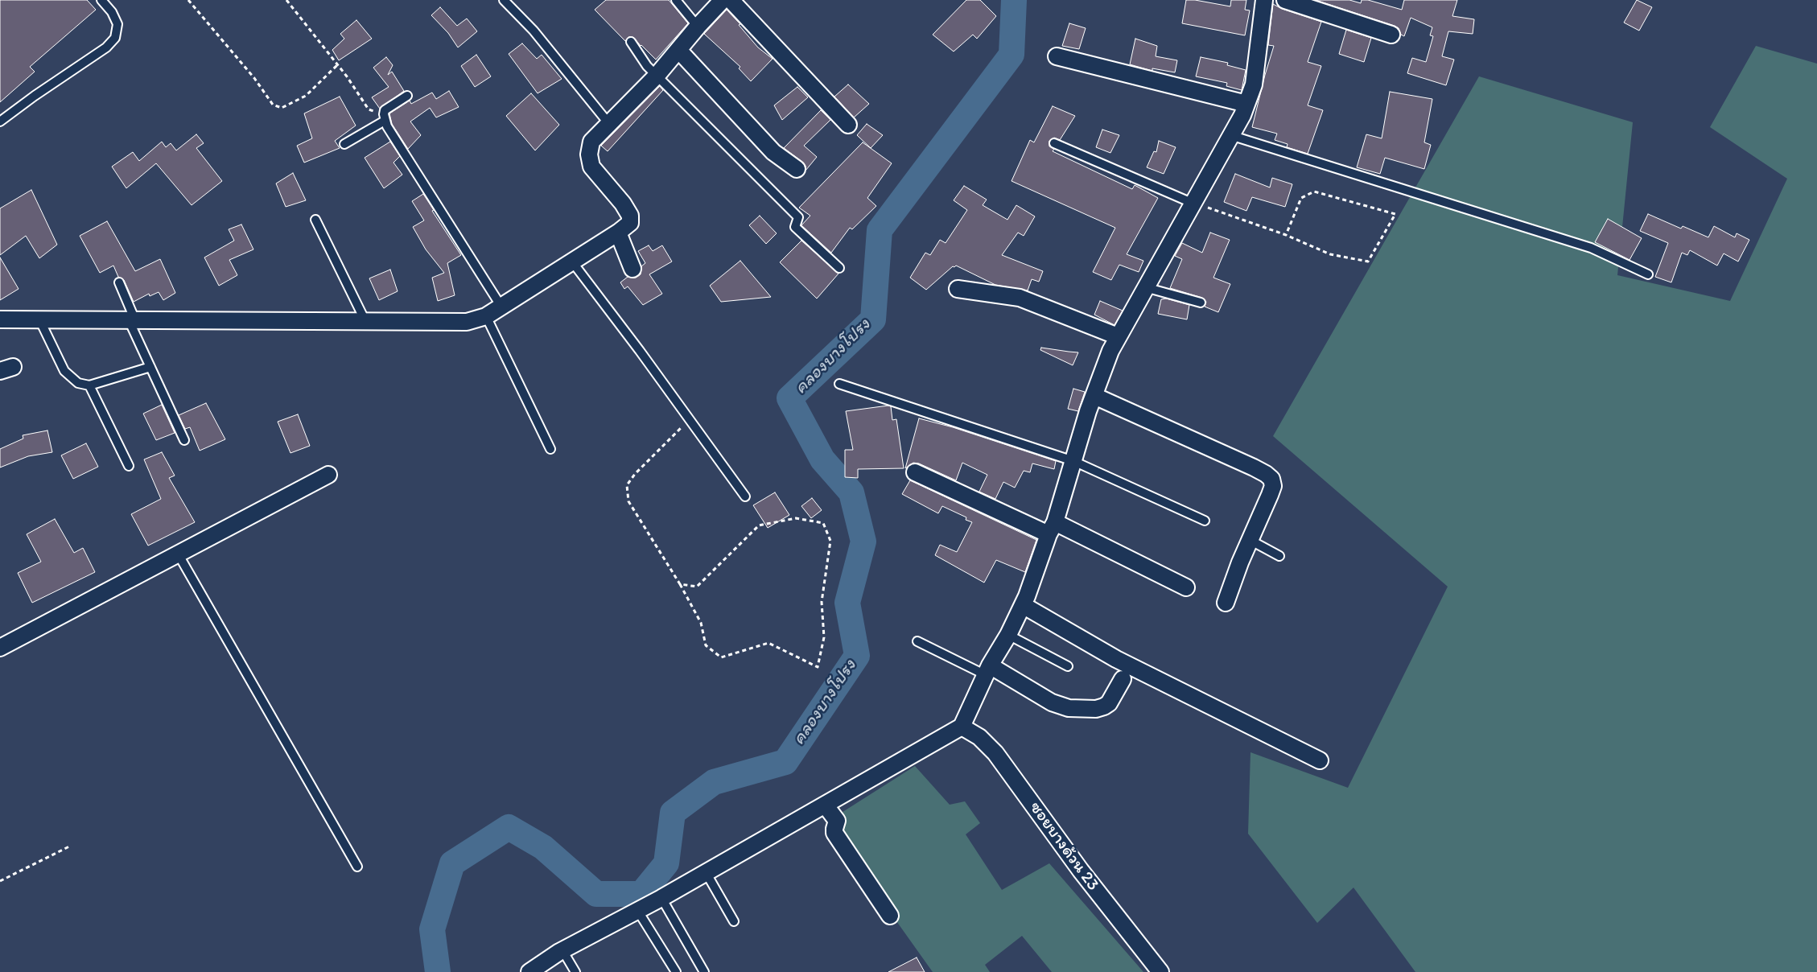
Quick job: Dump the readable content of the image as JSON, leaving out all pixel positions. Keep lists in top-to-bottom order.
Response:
{
  "streets": {
    "street": ["ซอยบางด้วน 23"]
  },
  "water": ["คลองบางโปรง"]
}
